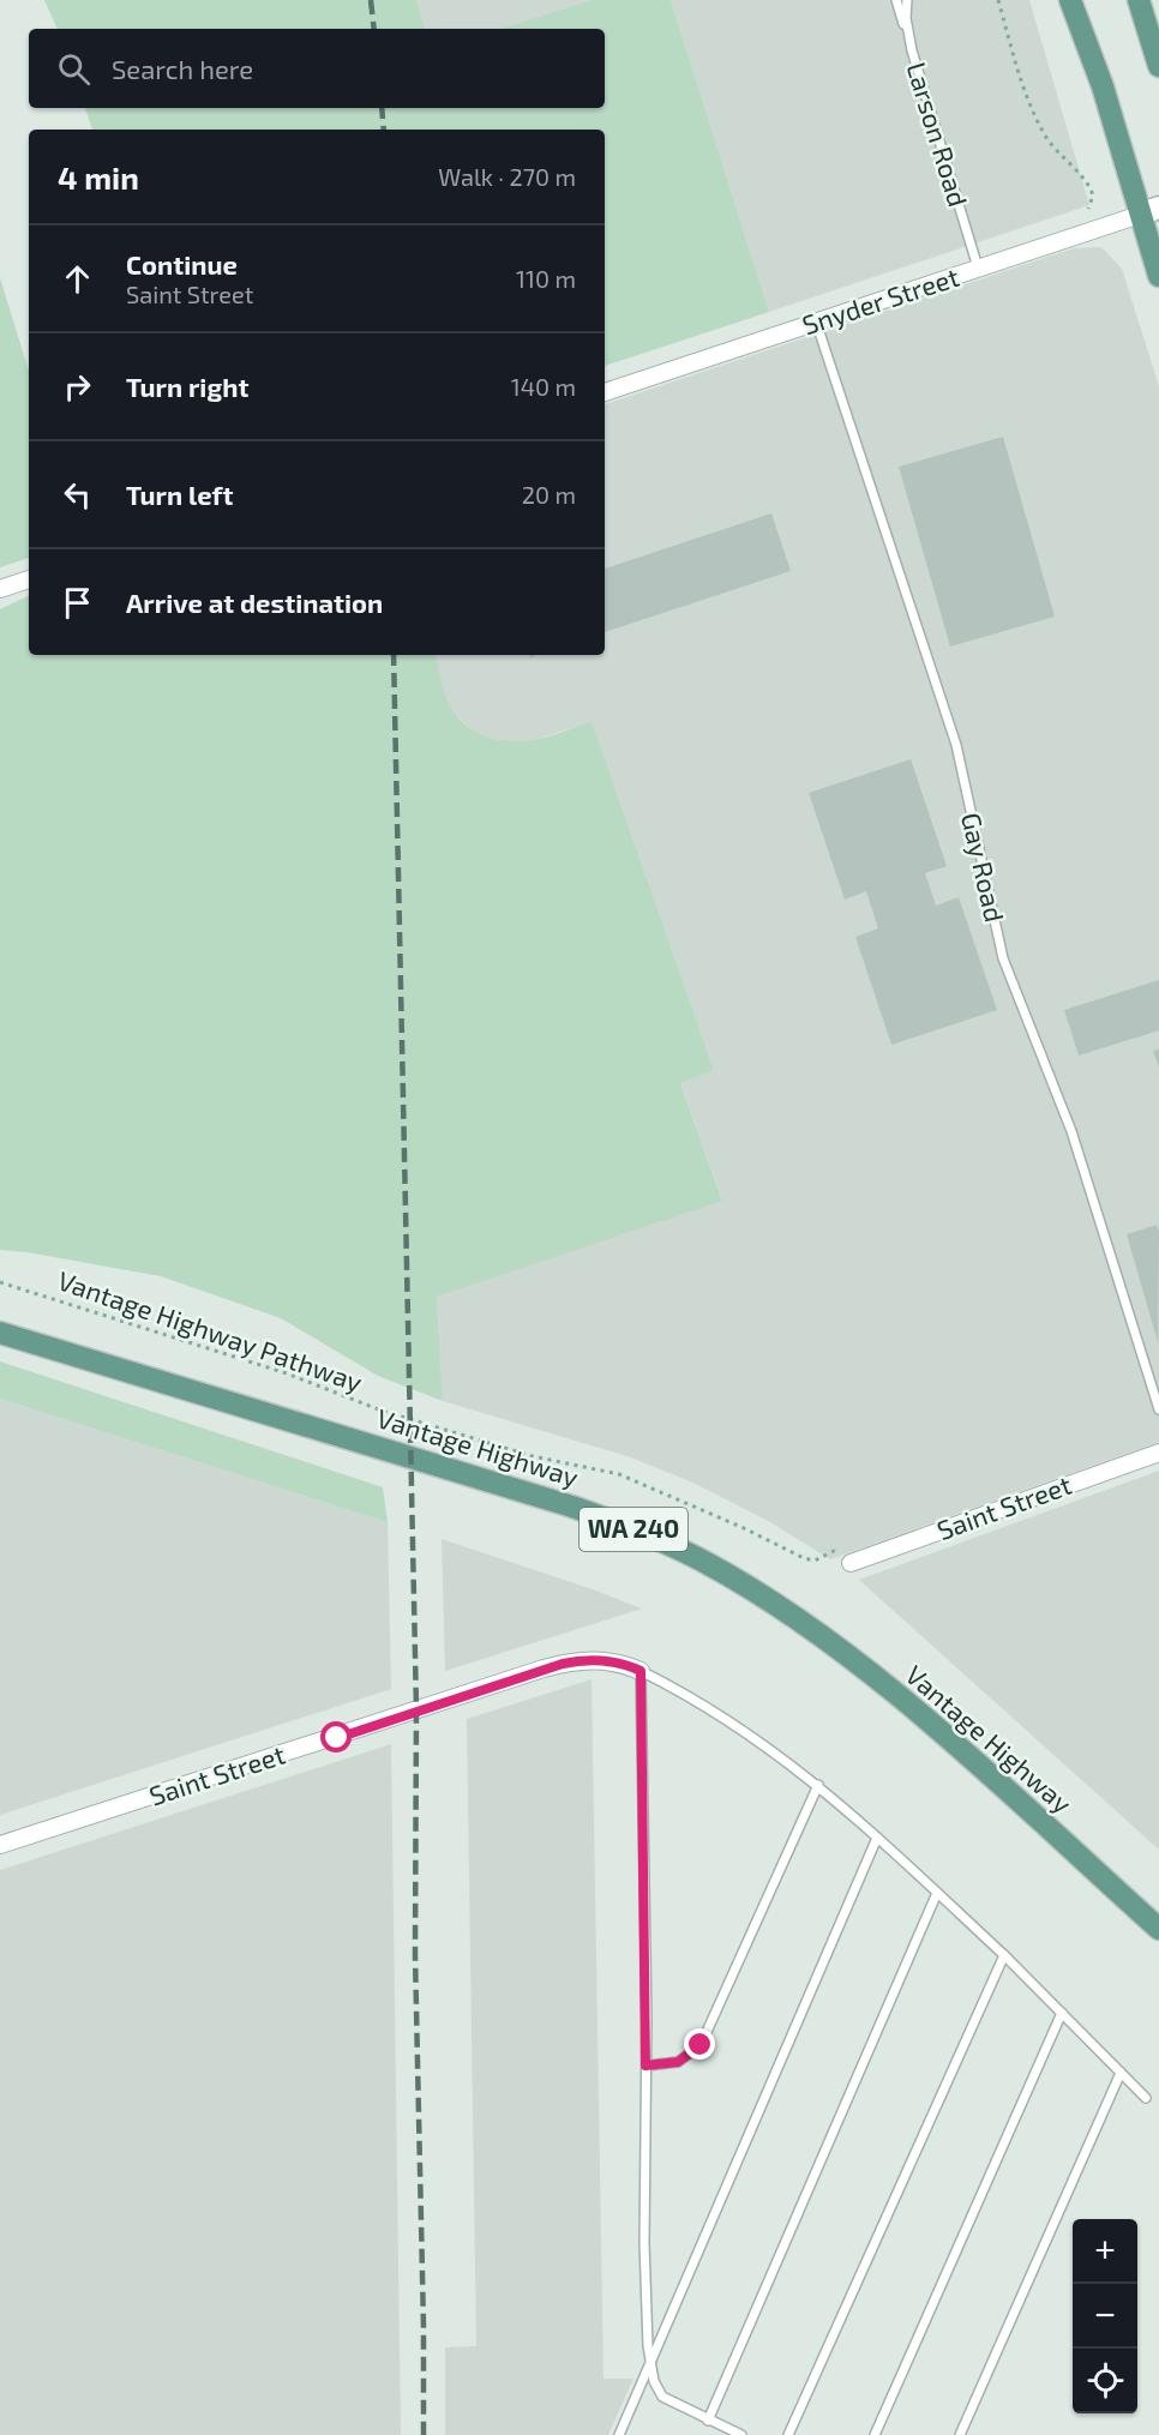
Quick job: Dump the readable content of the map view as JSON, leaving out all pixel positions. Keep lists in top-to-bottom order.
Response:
{
  "streets": {
    "main road": ["Vantage Highway", "WA 240"],
    "street": ["Snyder Street", "Saint Street"],
    "lane": ["Larson Road", "Gay Road"],
    "path": ["Vantage Highway Pathway"]
  },
  "crossings": [
    ["Larson Road", "Snyder Street"],
    ["Snyder Street", "Gay Road"],
    ["Vantage Highway Pathway", "Saint Street"]
  ],
  "page": {
    "search": "Search here",
    "heading": ["4 min", "Walk · 270 m"],
    "list": [
      ["Continue", "Saint Street", "110 m"],
      ["Turn right", "140 m"],
      ["Turn left", "20 m"],
      "Arrive at destination"
    ],
    "map_buttons": ["+", "−"]
  }
}
